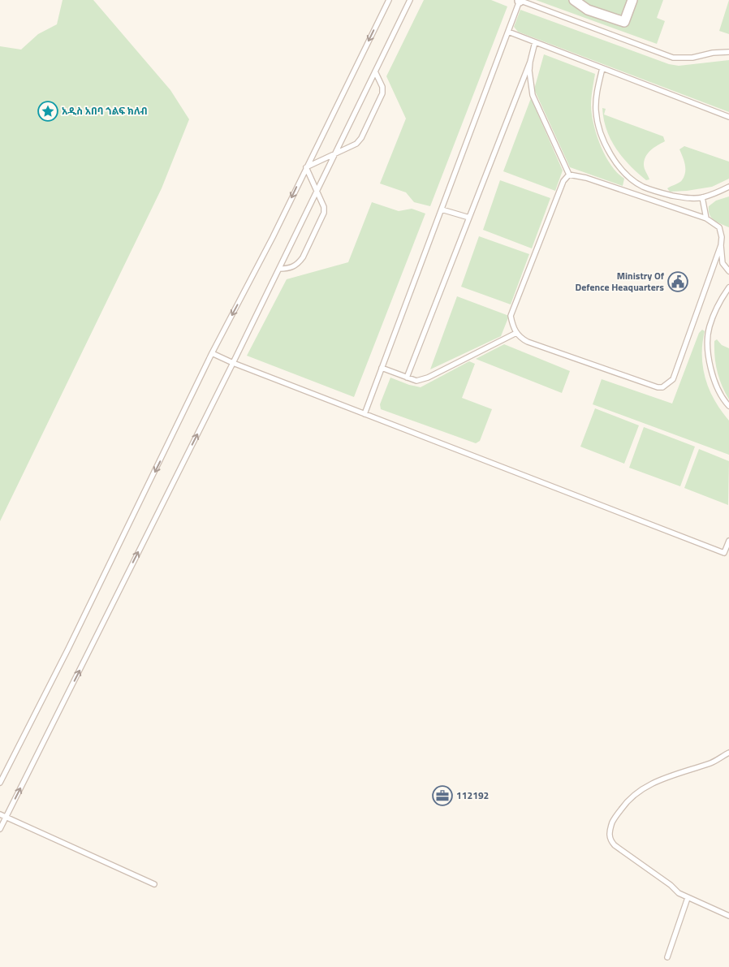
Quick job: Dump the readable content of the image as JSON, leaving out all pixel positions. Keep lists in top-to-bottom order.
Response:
{
  "places": {
    "place": ["አዲስ አበባ ጎልፍ ክለብ"],
    "public building": ["Ministry Of Defence Heaquarters"],
    "office": ["112192"]
  }
}
